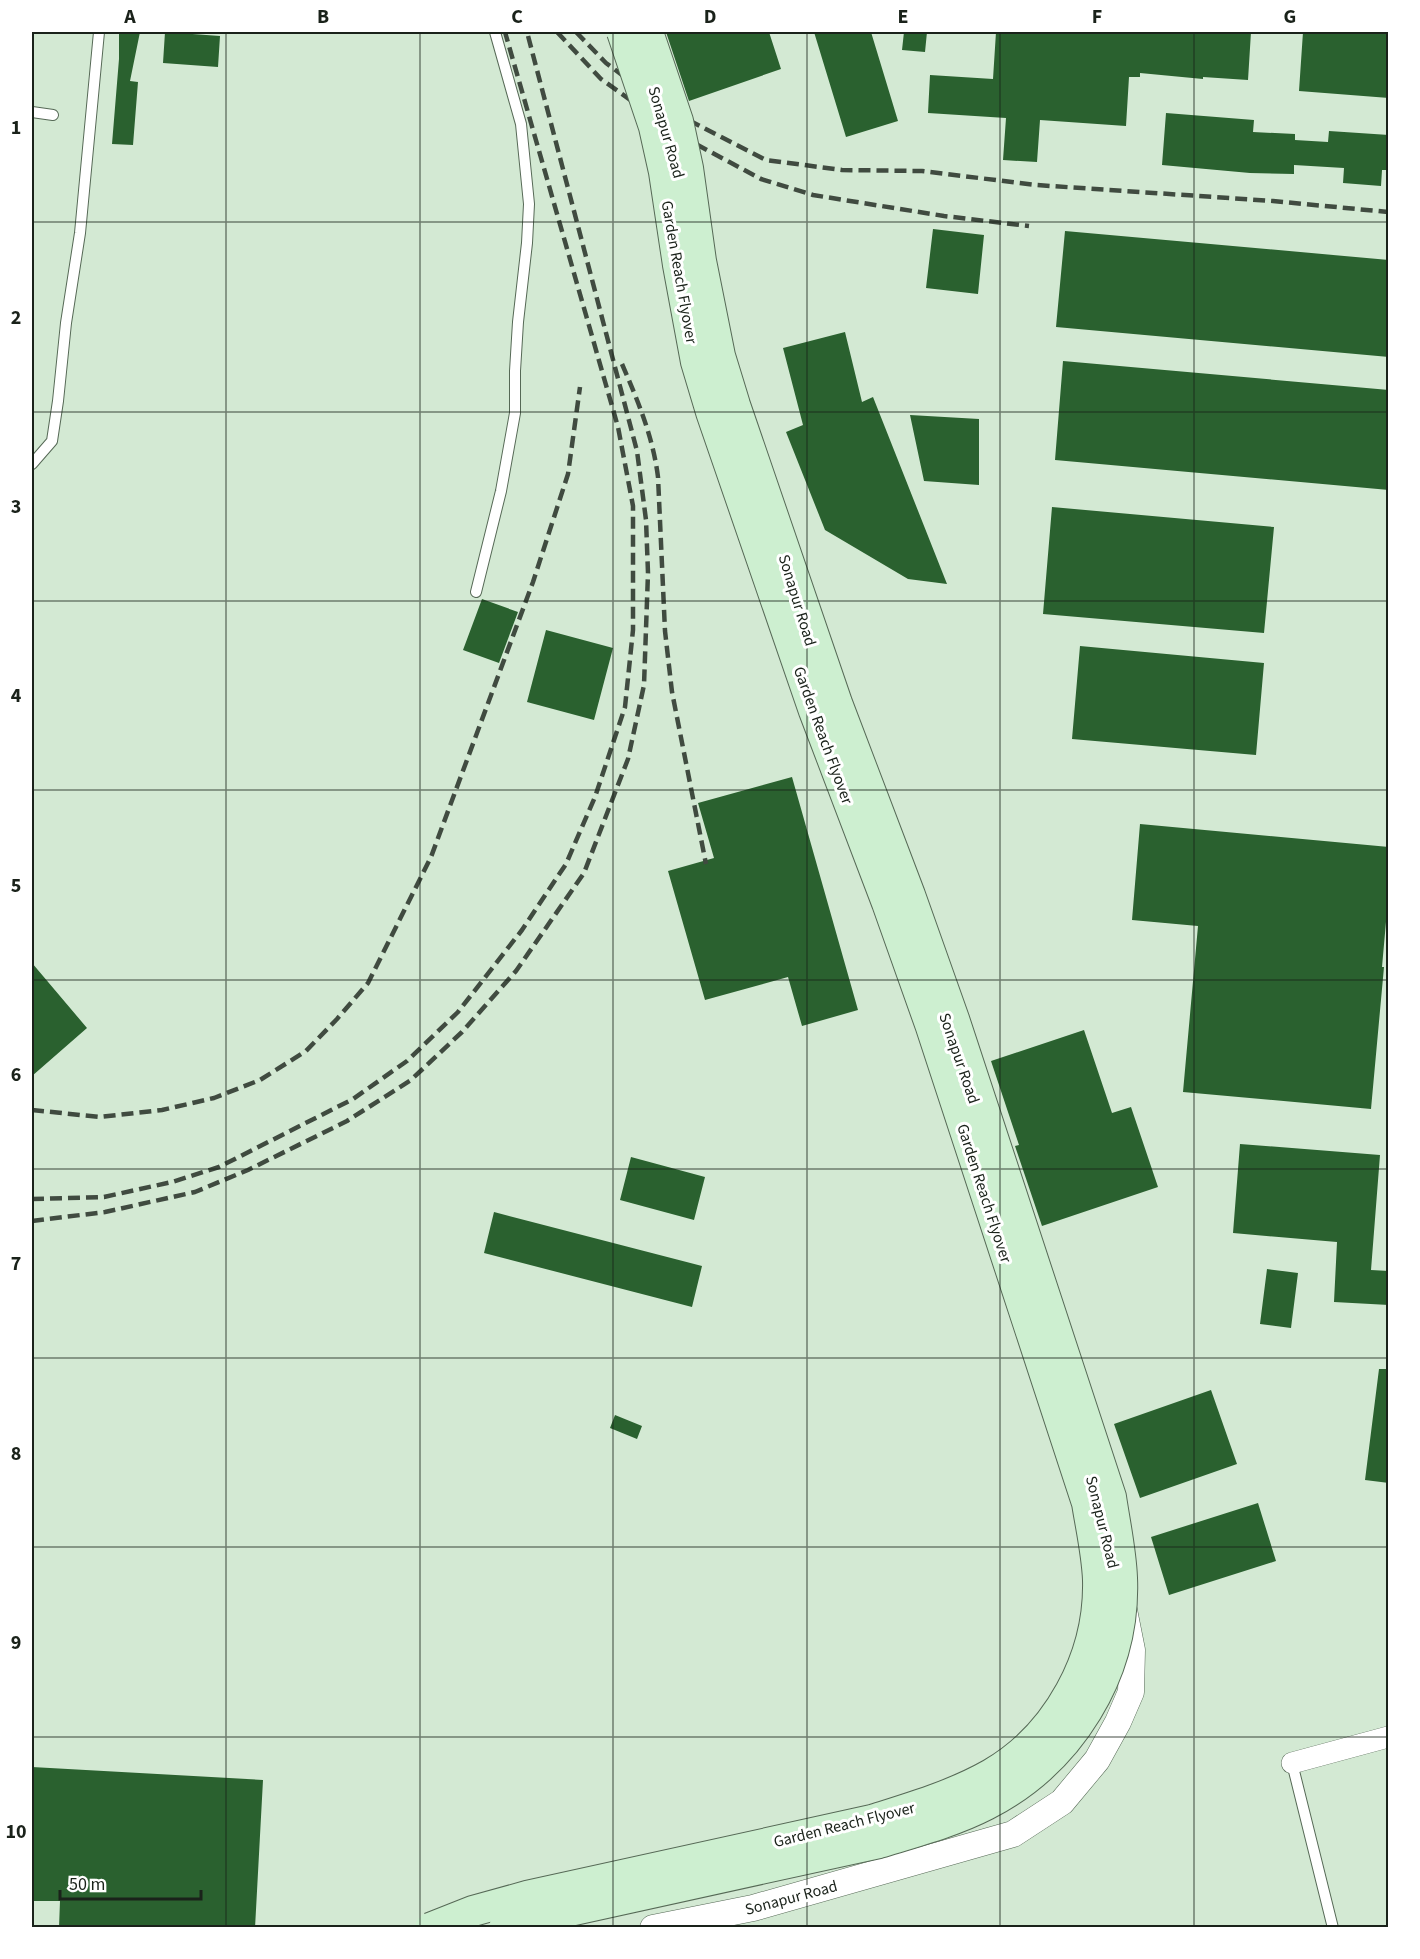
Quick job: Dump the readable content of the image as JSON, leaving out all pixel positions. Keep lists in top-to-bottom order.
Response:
{
  "streets": {
    "main road": ["Garden Reach Flyover"],
    "street": ["Sonapur Road"]
  },
  "scale_bar": "50 m",
  "grid": {
    "columns": [
      "A",
      "B",
      "C",
      "D",
      "E",
      "F",
      "G"
    ],
    "rows": [
      "1",
      "2",
      "3",
      "4",
      "5",
      "6",
      "7",
      "8",
      "9",
      "10"
    ]
  }
}
